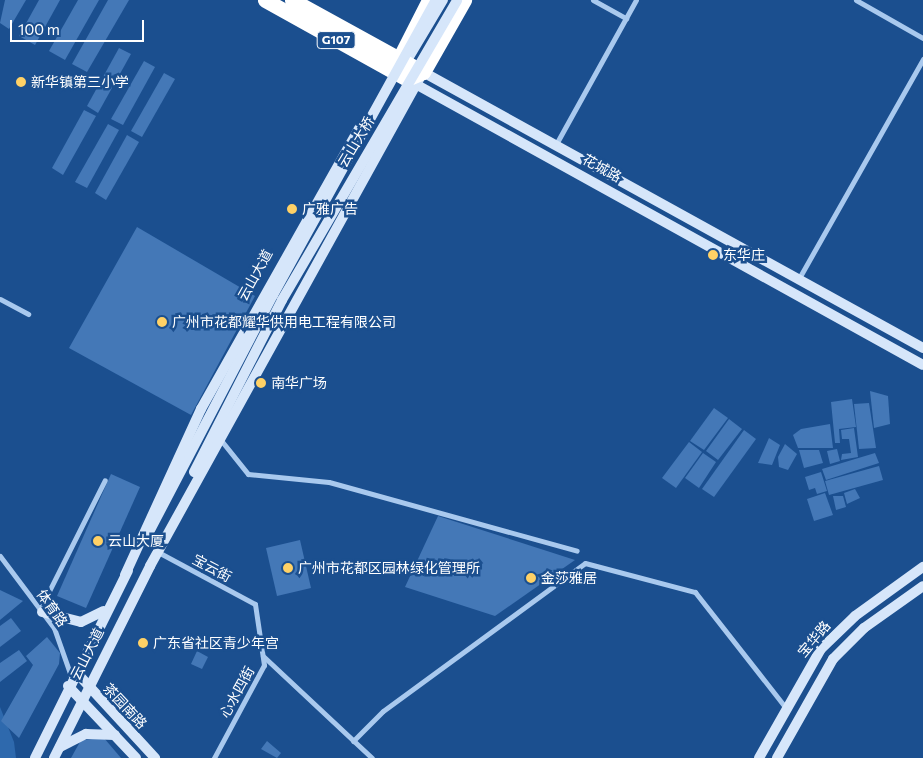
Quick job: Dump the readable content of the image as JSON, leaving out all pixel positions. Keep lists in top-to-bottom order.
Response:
{
  "streets": {
    "highway": ["G107", "花城路", "云山大道"],
    "main road": ["云山大桥", "宝华路", "茶园南路"],
    "street": ["宝云街", "体育路", "心水四街"]
  },
  "crossings": [
    ["云山大桥", "云山大道"],
    ["花城路", "云山大道"],
    ["云山大道", "宝云街"],
    ["云山大道", "体育路"],
    ["云山大道", "茶园南路"],
    ["宝云街", "心水四街"],
    ["体育路", "茶园南路"]
  ],
  "places": [
    "新华镇第三小学",
    "广雅广告",
    "东华庄",
    "广州市花都耀华供用电工程有限公司",
    "南华广场",
    "云山大厦",
    "广州市花都区园林绿化管理所",
    "金莎雅居",
    "广东省社区青少年宫"
  ],
  "scale_bar": "100 m"
}
